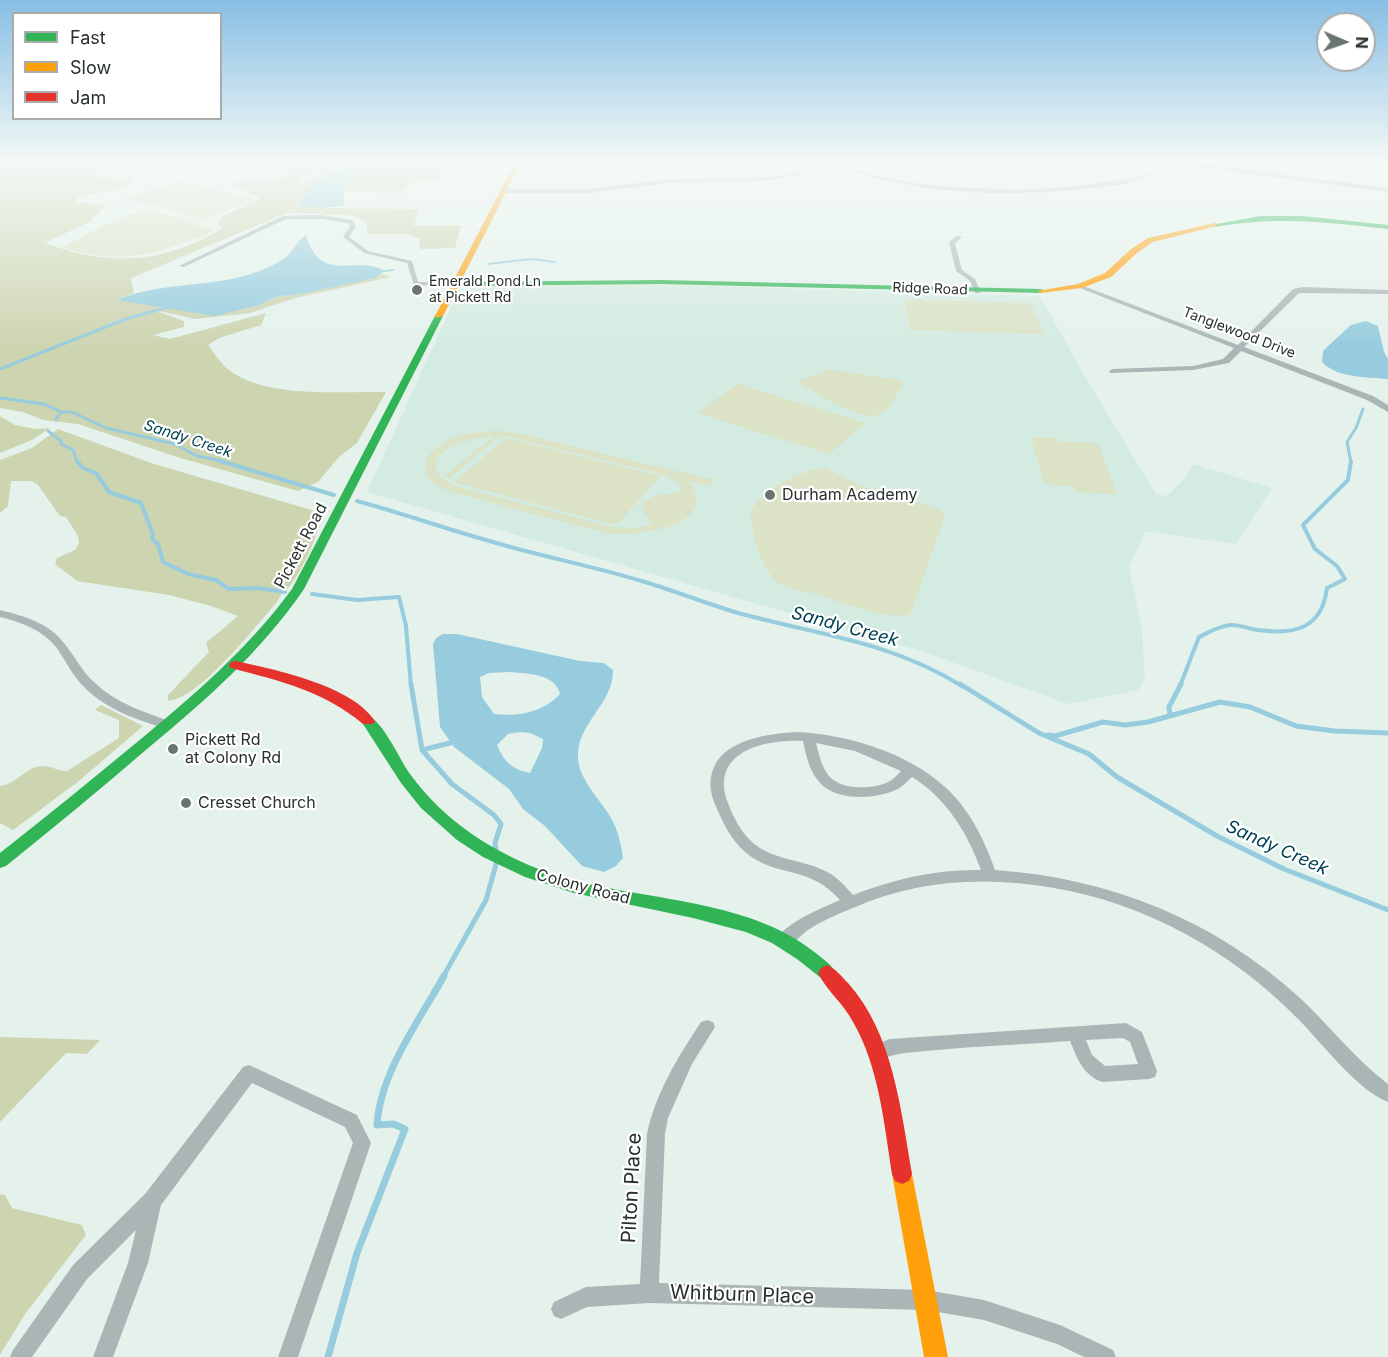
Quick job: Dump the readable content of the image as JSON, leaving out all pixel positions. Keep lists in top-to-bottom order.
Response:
{
  "streets": {
    "street": [
      "Ridge Road",
      "Tanglewood Drive",
      "Pickett Road",
      "Colony Road",
      "Pilton Place",
      "Whitburn Place"
    ]
  },
  "crossings": [
    ["Ridge Road", "Tanglewood Drive"],
    ["Ridge Road", "Pickett Road"],
    ["Pickett Road", "Colony Road"],
    ["Colony Road", "Whitburn Place"],
    ["Pilton Place", "Whitburn Place"]
  ],
  "water": ["Sandy Creek"],
  "places": [
    "Emerald Pond Ln at Pickett Rd",
    "Durham Academy",
    "Pickett Rd at Colony Rd",
    "Cresset Church"
  ],
  "legend": ["Fast", "Slow", "Jam"],
  "north": "right"
}
